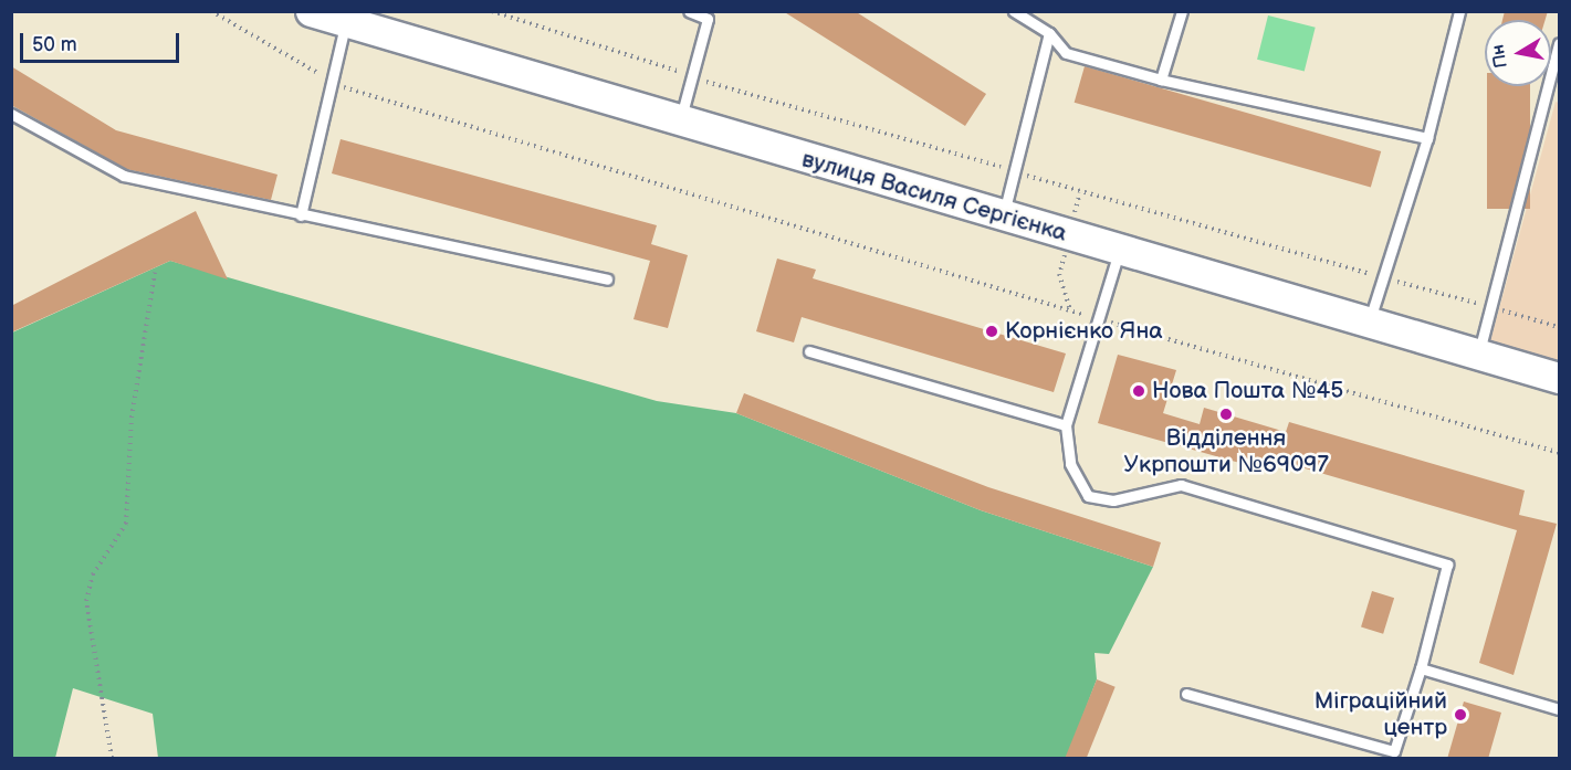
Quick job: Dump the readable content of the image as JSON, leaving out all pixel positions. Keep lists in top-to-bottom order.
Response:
{
  "streets": {
    "main road": ["вулиця Василя Сергієнка"]
  },
  "places": [
    "Корнієнко Яна",
    "Нова Пошта №45",
    "Відділення Укрпошти №69097",
    "Міграційний центр"
  ],
  "scale_bar": "50 m",
  "north": "left"
}
